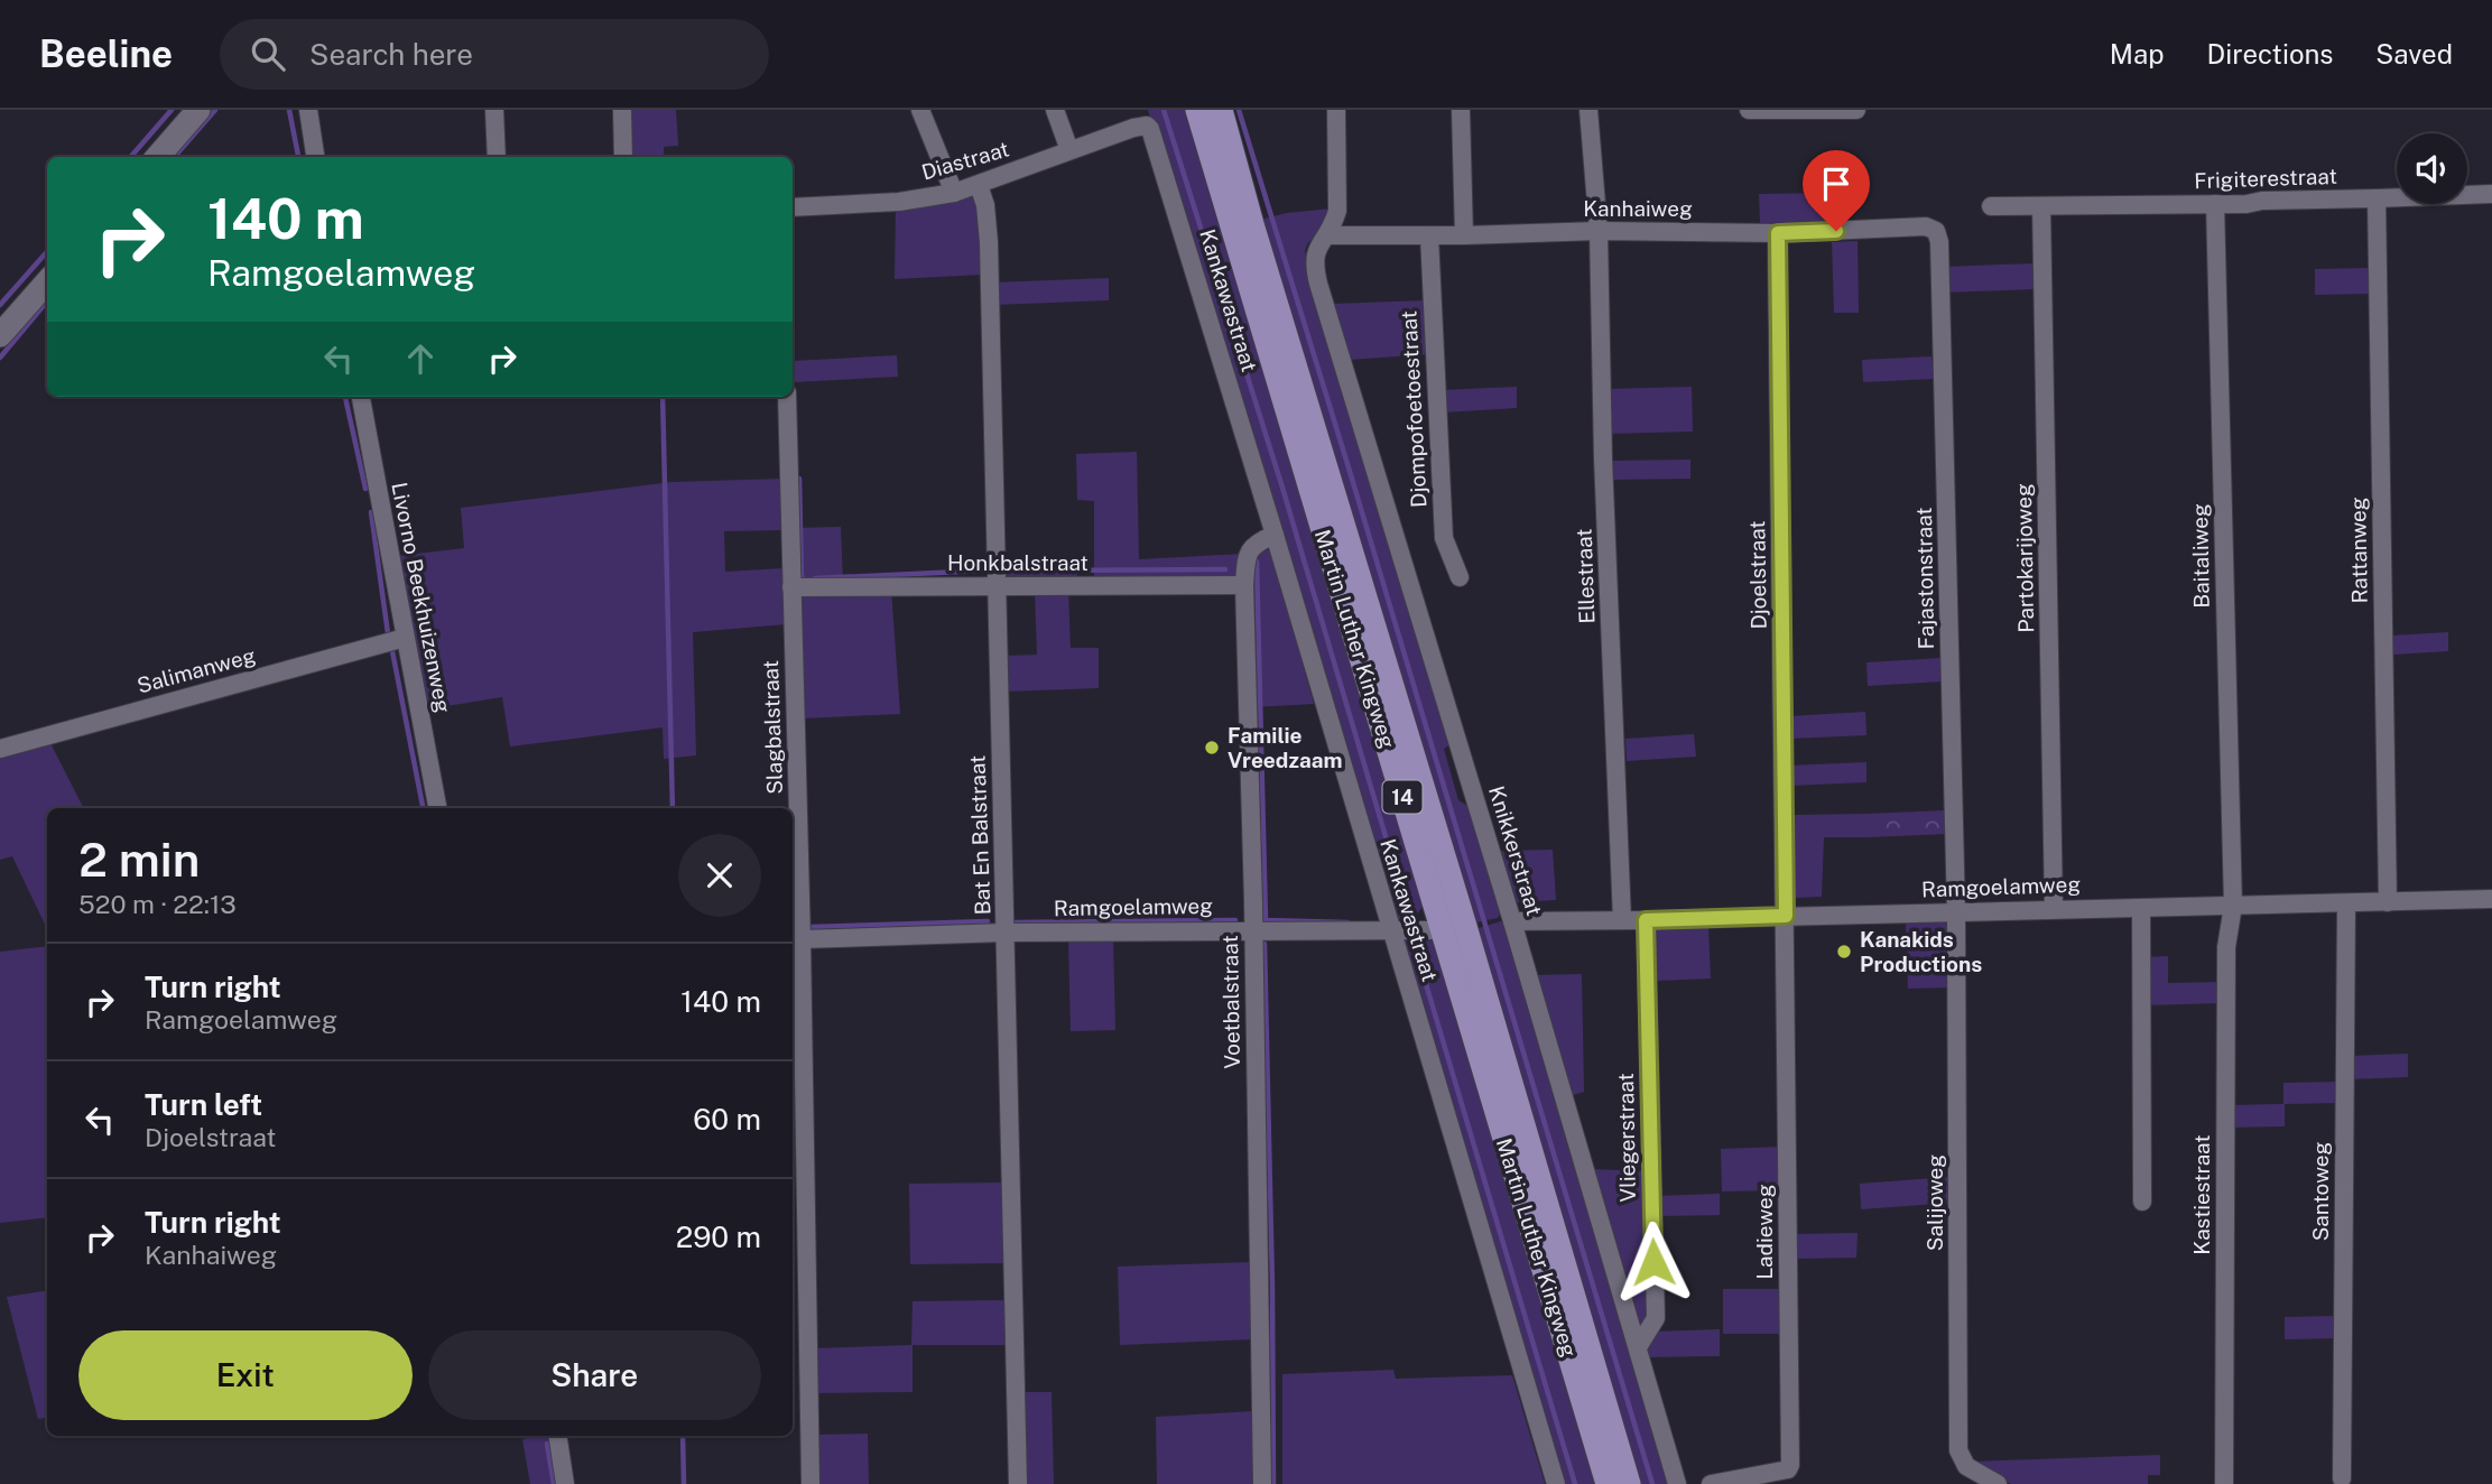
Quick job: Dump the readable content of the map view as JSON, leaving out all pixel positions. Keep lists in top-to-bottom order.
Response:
{
  "streets": {
    "main road": ["Martin Luther Kingweg", "14"],
    "street": [
      "Diastraat",
      "Frigiterestraat",
      "Kanhaiweg",
      "Kankawastraat",
      "Djompofoetoestraat",
      "Rattanweg",
      "Baitaliweg",
      "Partokarijoweg",
      "Honkbalstraat",
      "Djoelstraat",
      "Ellestraat",
      "Fajastonstraat",
      "Livorno Beekhuizenweg",
      "Salimanweg",
      "Slagbalstraat",
      "Bat En Balstraat",
      "Knikkerstraat",
      "Ramgoelamweg",
      "Voetbalstraat",
      "Vliegerstraat",
      "Santoweg",
      "Kastiestraat",
      "Salijoweg",
      "Ladieweg"
    ]
  },
  "crossings": [
    ["Diastraat", "Kankawastraat"],
    ["Diastraat", "Bat En Balstraat"],
    ["Frigiterestraat", "Rattanweg"],
    ["Frigiterestraat", "Baitaliweg"],
    ["Frigiterestraat", "Partokarijoweg"],
    ["Kanhaiweg", "Djompofoetoestraat"],
    ["Kanhaiweg", "Djoelstraat"],
    ["Kanhaiweg", "Ellestraat"],
    ["Kanhaiweg", "Fajastonstraat"],
    ["Kanhaiweg", "Knikkerstraat"],
    ["Kankawastraat", "Ramgoelamweg"],
    ["Kankawastraat", "Voetbalstraat"],
    ["Rattanweg", "Ramgoelamweg"],
    ["Baitaliweg", "Ramgoelamweg"],
    ["Baitaliweg", "Kastiestraat"],
    ["Partokarijoweg", "Ramgoelamweg"],
    ["Honkbalstraat", "Slagbalstraat"],
    ["Honkbalstraat", "Bat En Balstraat"],
    ["Honkbalstraat", "Voetbalstraat"],
    ["Djoelstraat", "Ramgoelamweg"],
    ["Djoelstraat", "Ladieweg"],
    ["Ellestraat", "Ramgoelamweg"],
    ["Fajastonstraat", "Ramgoelamweg"],
    ["Fajastonstraat", "Salijoweg"],
    ["Livorno Beekhuizenweg", "Salimanweg"],
    ["Martin Luther Kingweg", "Ramgoelamweg"],
    ["Slagbalstraat", "Ramgoelamweg"],
    ["Bat En Balstraat", "Ramgoelamweg"],
    ["Knikkerstraat", "Ramgoelamweg"],
    ["Knikkerstraat", "Vliegerstraat"],
    ["Ramgoelamweg", "Voetbalstraat"],
    ["Ramgoelamweg", "Vliegerstraat"],
    ["Ramgoelamweg", "Santoweg"],
    ["Ramgoelamweg", "Kastiestraat"],
    ["Ramgoelamweg", "Salijoweg"],
    ["Ramgoelamweg", "Ladieweg"]
  ],
  "places": ["Familie Vreedzaam", "Kanakids Productions"],
  "page": {
    "header": "Beeline",
    "search": "Search here",
    "nav": ["Map", "Directions", "Saved"],
    "turn": ["140 m", "Ramgoelamweg"],
    "heading": ["2 min", "520 m · 22:13"],
    "list": [
      {
        "name": "Turn right",
        "note": "Ramgoelamweg",
        "value": "140 m"
      },
      {
        "name": "Turn left",
        "note": "Djoelstraat",
        "value": "60 m"
      },
      {
        "name": "Turn right",
        "note": "Kanhaiweg",
        "value": "290 m"
      }
    ],
    "buttons": ["Exit", "Share"]
  }
}
